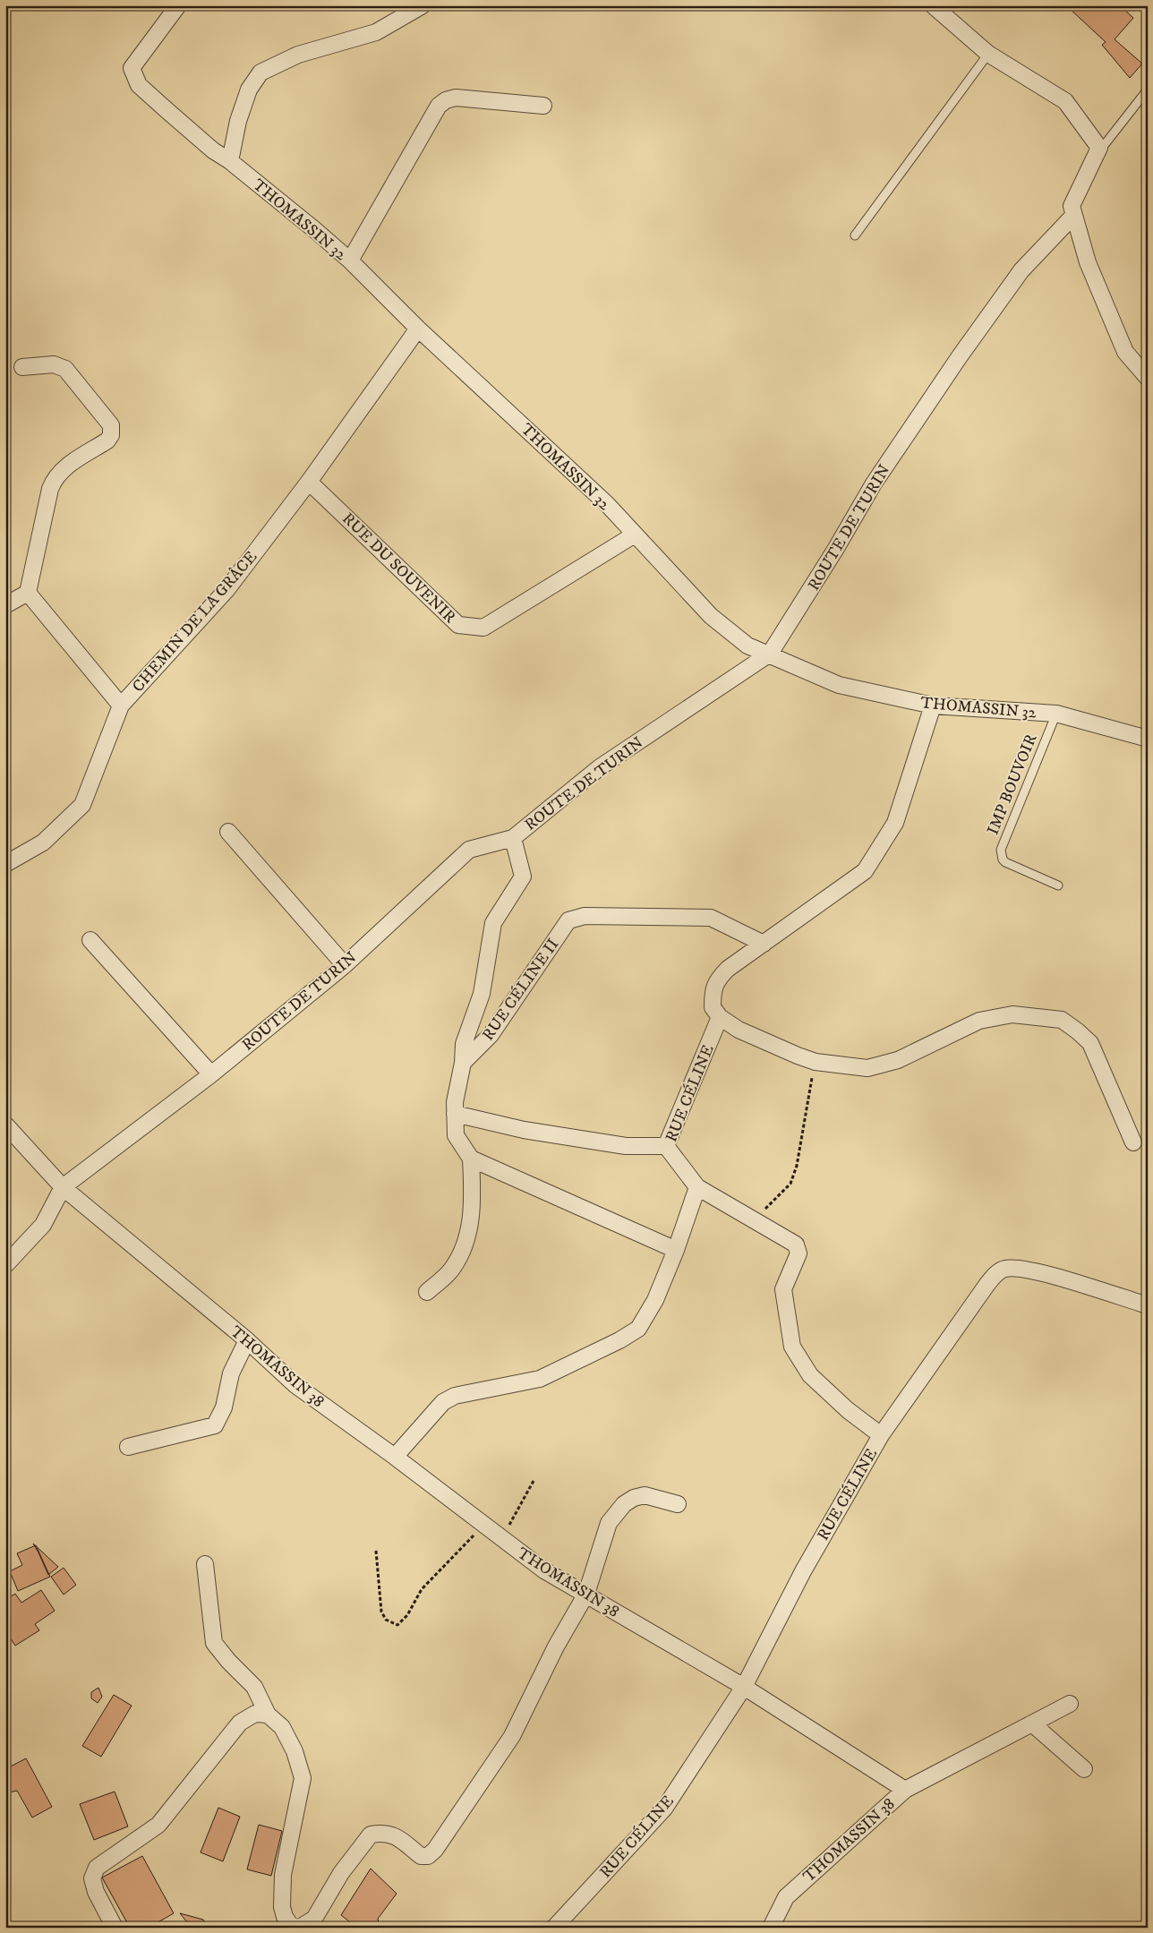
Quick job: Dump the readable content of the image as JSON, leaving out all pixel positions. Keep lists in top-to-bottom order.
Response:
{
  "streets": {
    "street": [
      "THOMASSIN 32",
      "ROUTE DE TURIN",
      "RUE DU SOUVENIR",
      "CHEMIN DE LA GRÂCE",
      "RUE CÉLINE II",
      "RUE CÉLINE",
      "THOMASSIN 38"
    ],
    "lane": ["IMP BOUVOIR"]
  },
  "crossings": [
    ["THOMASSIN 32", "ROUTE DE TURIN"],
    ["THOMASSIN 32", "RUE DU SOUVENIR"],
    ["THOMASSIN 32", "CHEMIN DE LA GRÂCE"],
    ["THOMASSIN 32", "IMP BOUVOIR"],
    ["ROUTE DE TURIN", "THOMASSIN 38"],
    ["RUE DU SOUVENIR", "CHEMIN DE LA GRÂCE"],
    ["RUE CÉLINE", "THOMASSIN 38"]
  ]
}
